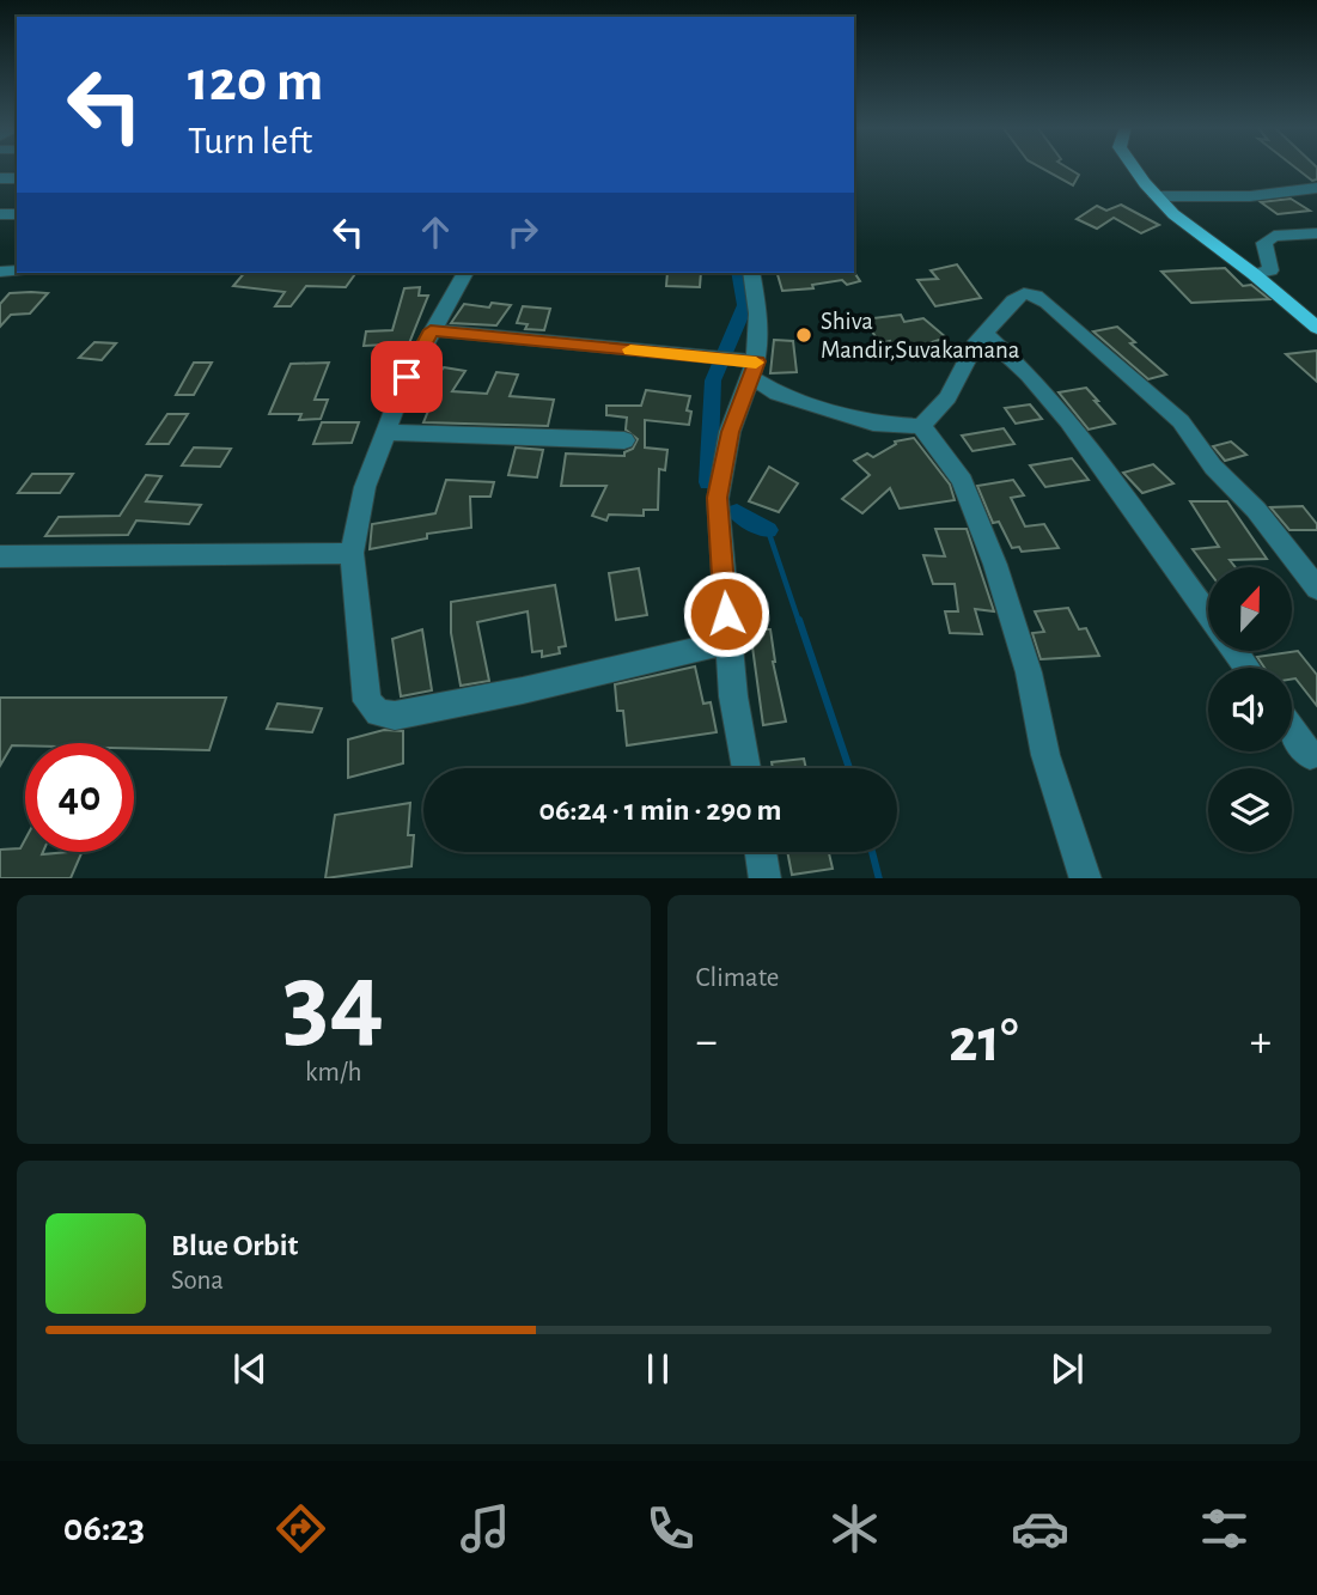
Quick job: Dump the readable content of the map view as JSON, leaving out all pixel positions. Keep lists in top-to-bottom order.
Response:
{
  "places": ["Shiva Mandir,Suvakamana"],
  "north": "top",
  "page": {
    "turn": ["120 m", "Turn left"],
    "limit": "40",
    "trip": "06:24 · 1 min · 290 m",
    "tile": [
      ["34", "km/h"],
      "Climate"
    ],
    "heat": ["−", "21°", "+"],
    "song": ["Blue Orbit", "Sona"],
    "tabs": "06:23"
  }
}
